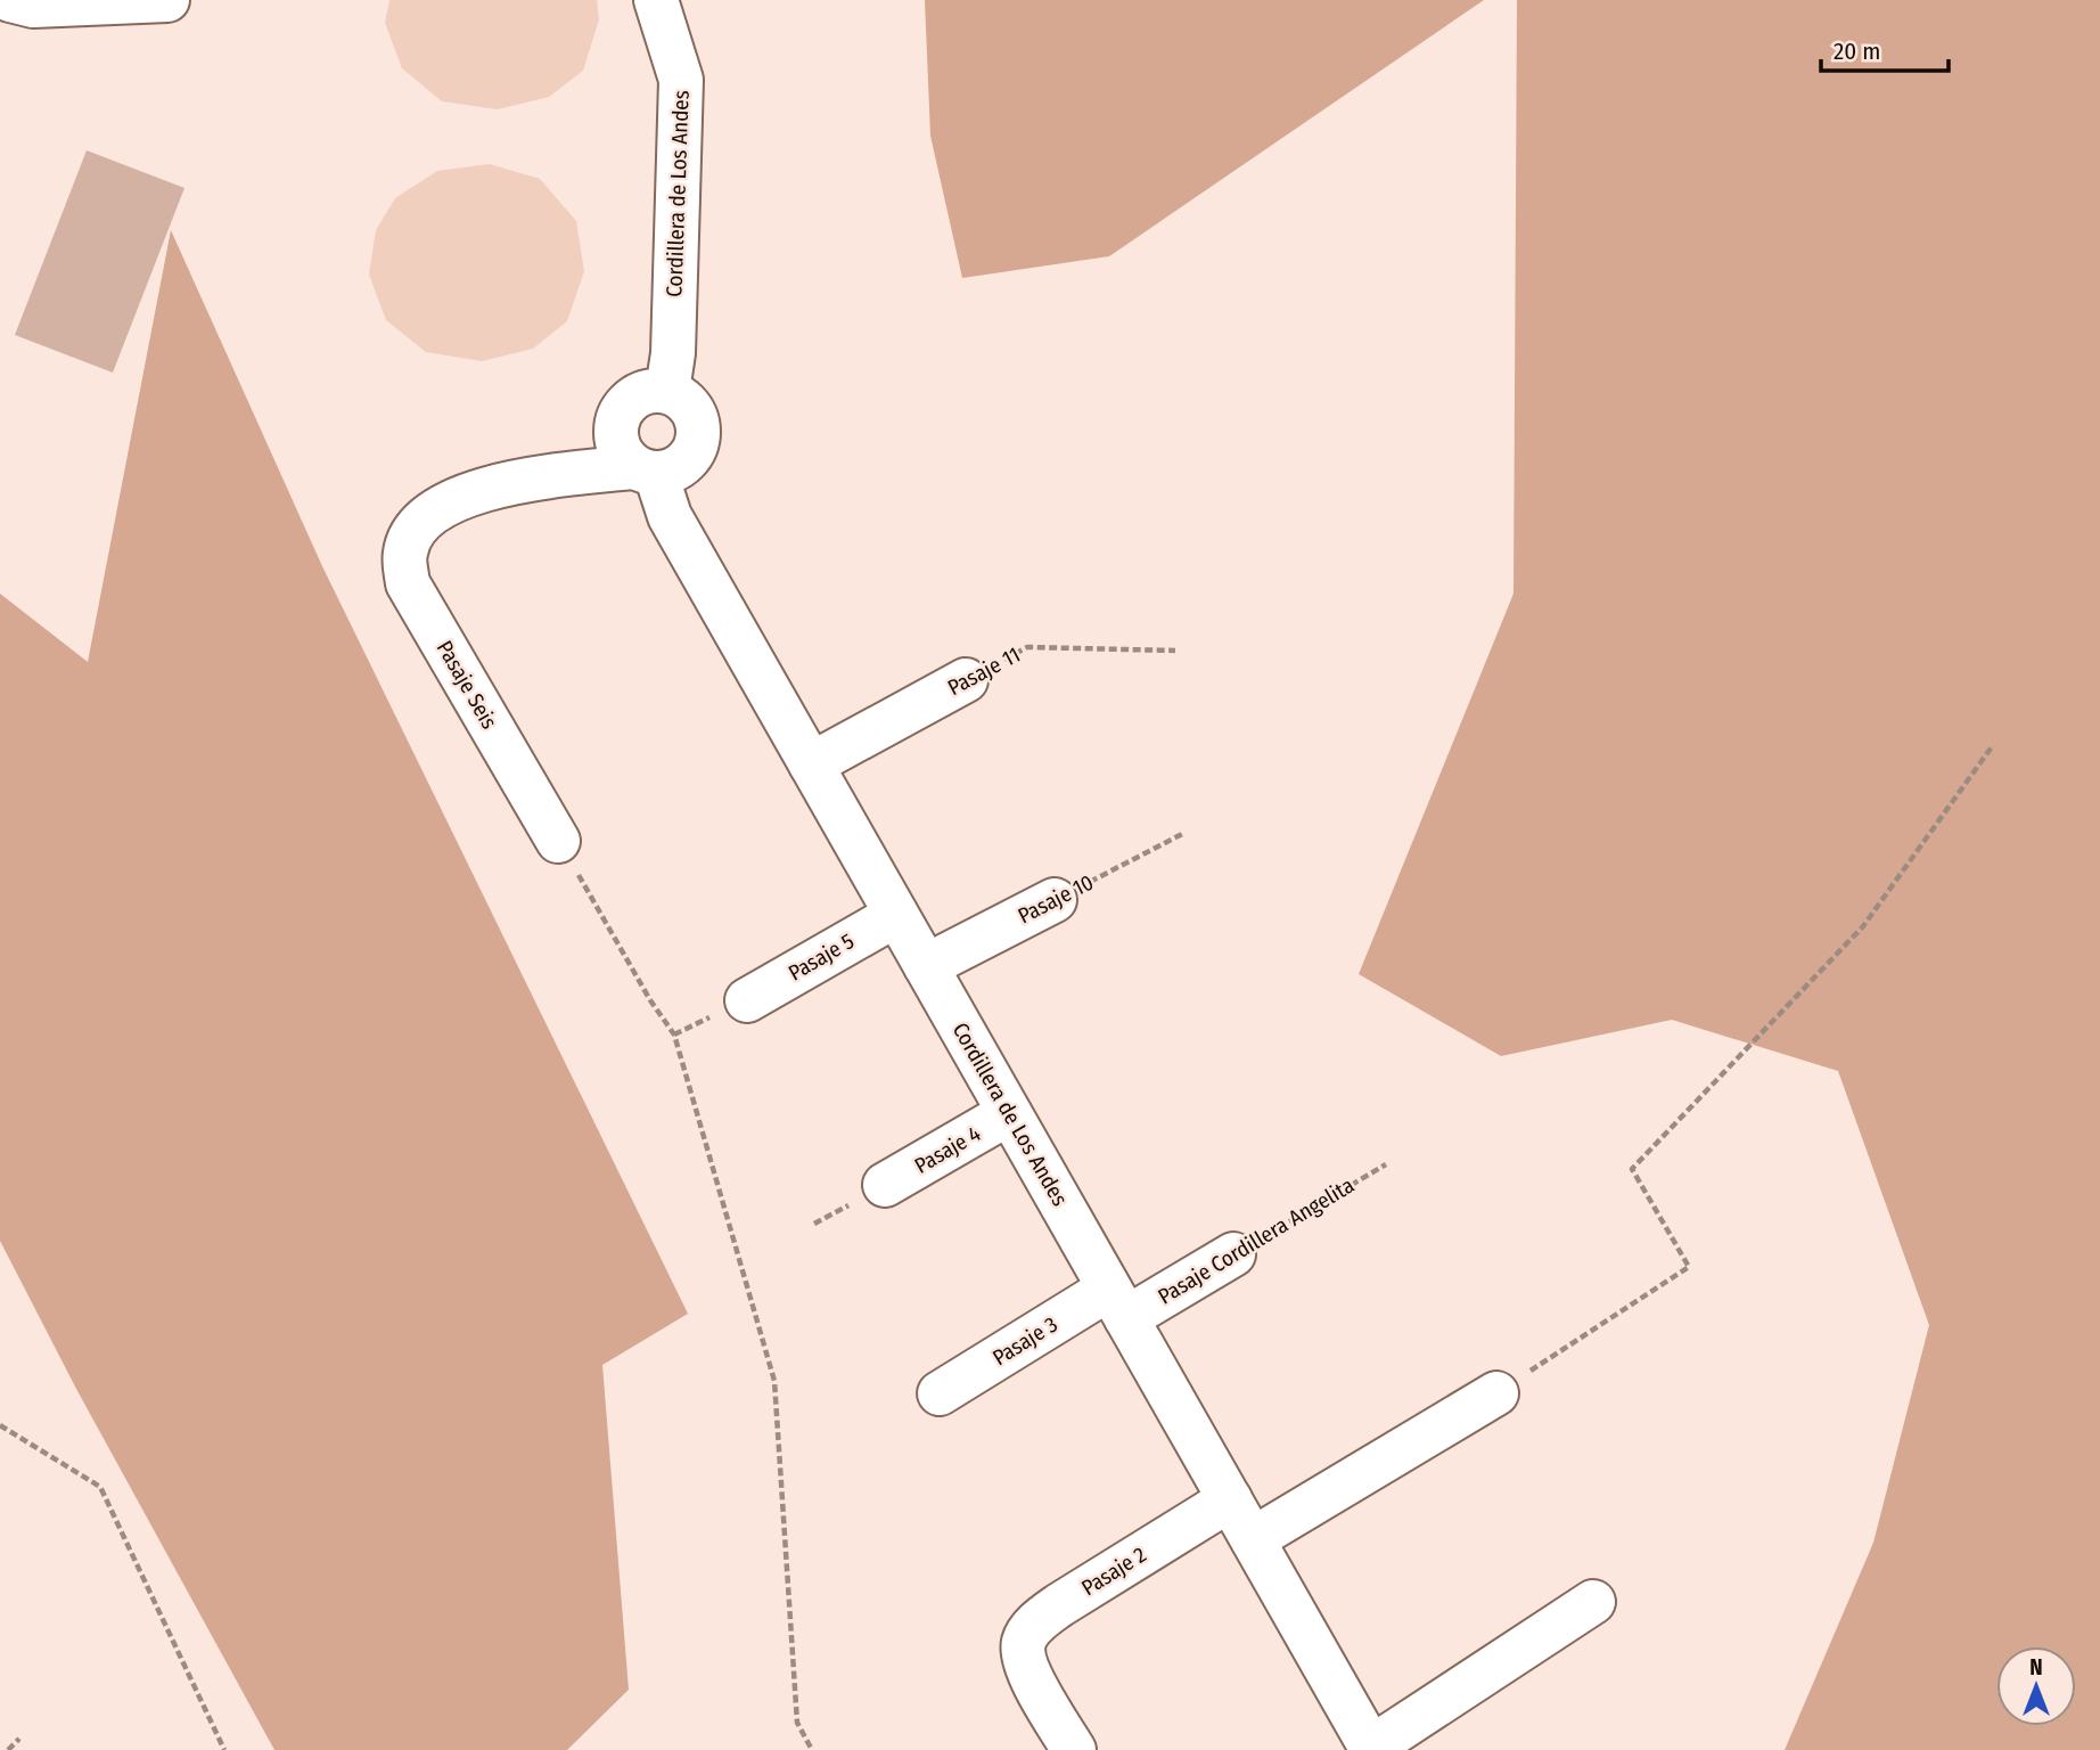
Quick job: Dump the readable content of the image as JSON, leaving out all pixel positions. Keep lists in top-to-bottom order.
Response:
{
  "streets": {
    "street": [
      "Cordillera de Los Andes",
      "Pasaje 11",
      "Pasaje Seis",
      "Pasaje 10",
      "Pasaje 5",
      "Pasaje 4",
      "Pasaje Cordillera Angelita",
      "Pasaje 3",
      "Pasaje 2"
    ]
  },
  "crossings": [
    ["Cordillera de Los Andes", "Pasaje 11"],
    ["Cordillera de Los Andes", "Pasaje Seis"],
    ["Cordillera de Los Andes", "Pasaje 10"],
    ["Cordillera de Los Andes", "Pasaje 5"],
    ["Cordillera de Los Andes", "Pasaje 4"],
    ["Cordillera de Los Andes", "Pasaje Cordillera Angelita"],
    ["Cordillera de Los Andes", "Pasaje 3"],
    ["Cordillera de Los Andes", "Pasaje 2"],
    ["Pasaje Cordillera Angelita", "Pasaje 3"]
  ],
  "scale_bar": "20 m",
  "north": "top"
}
